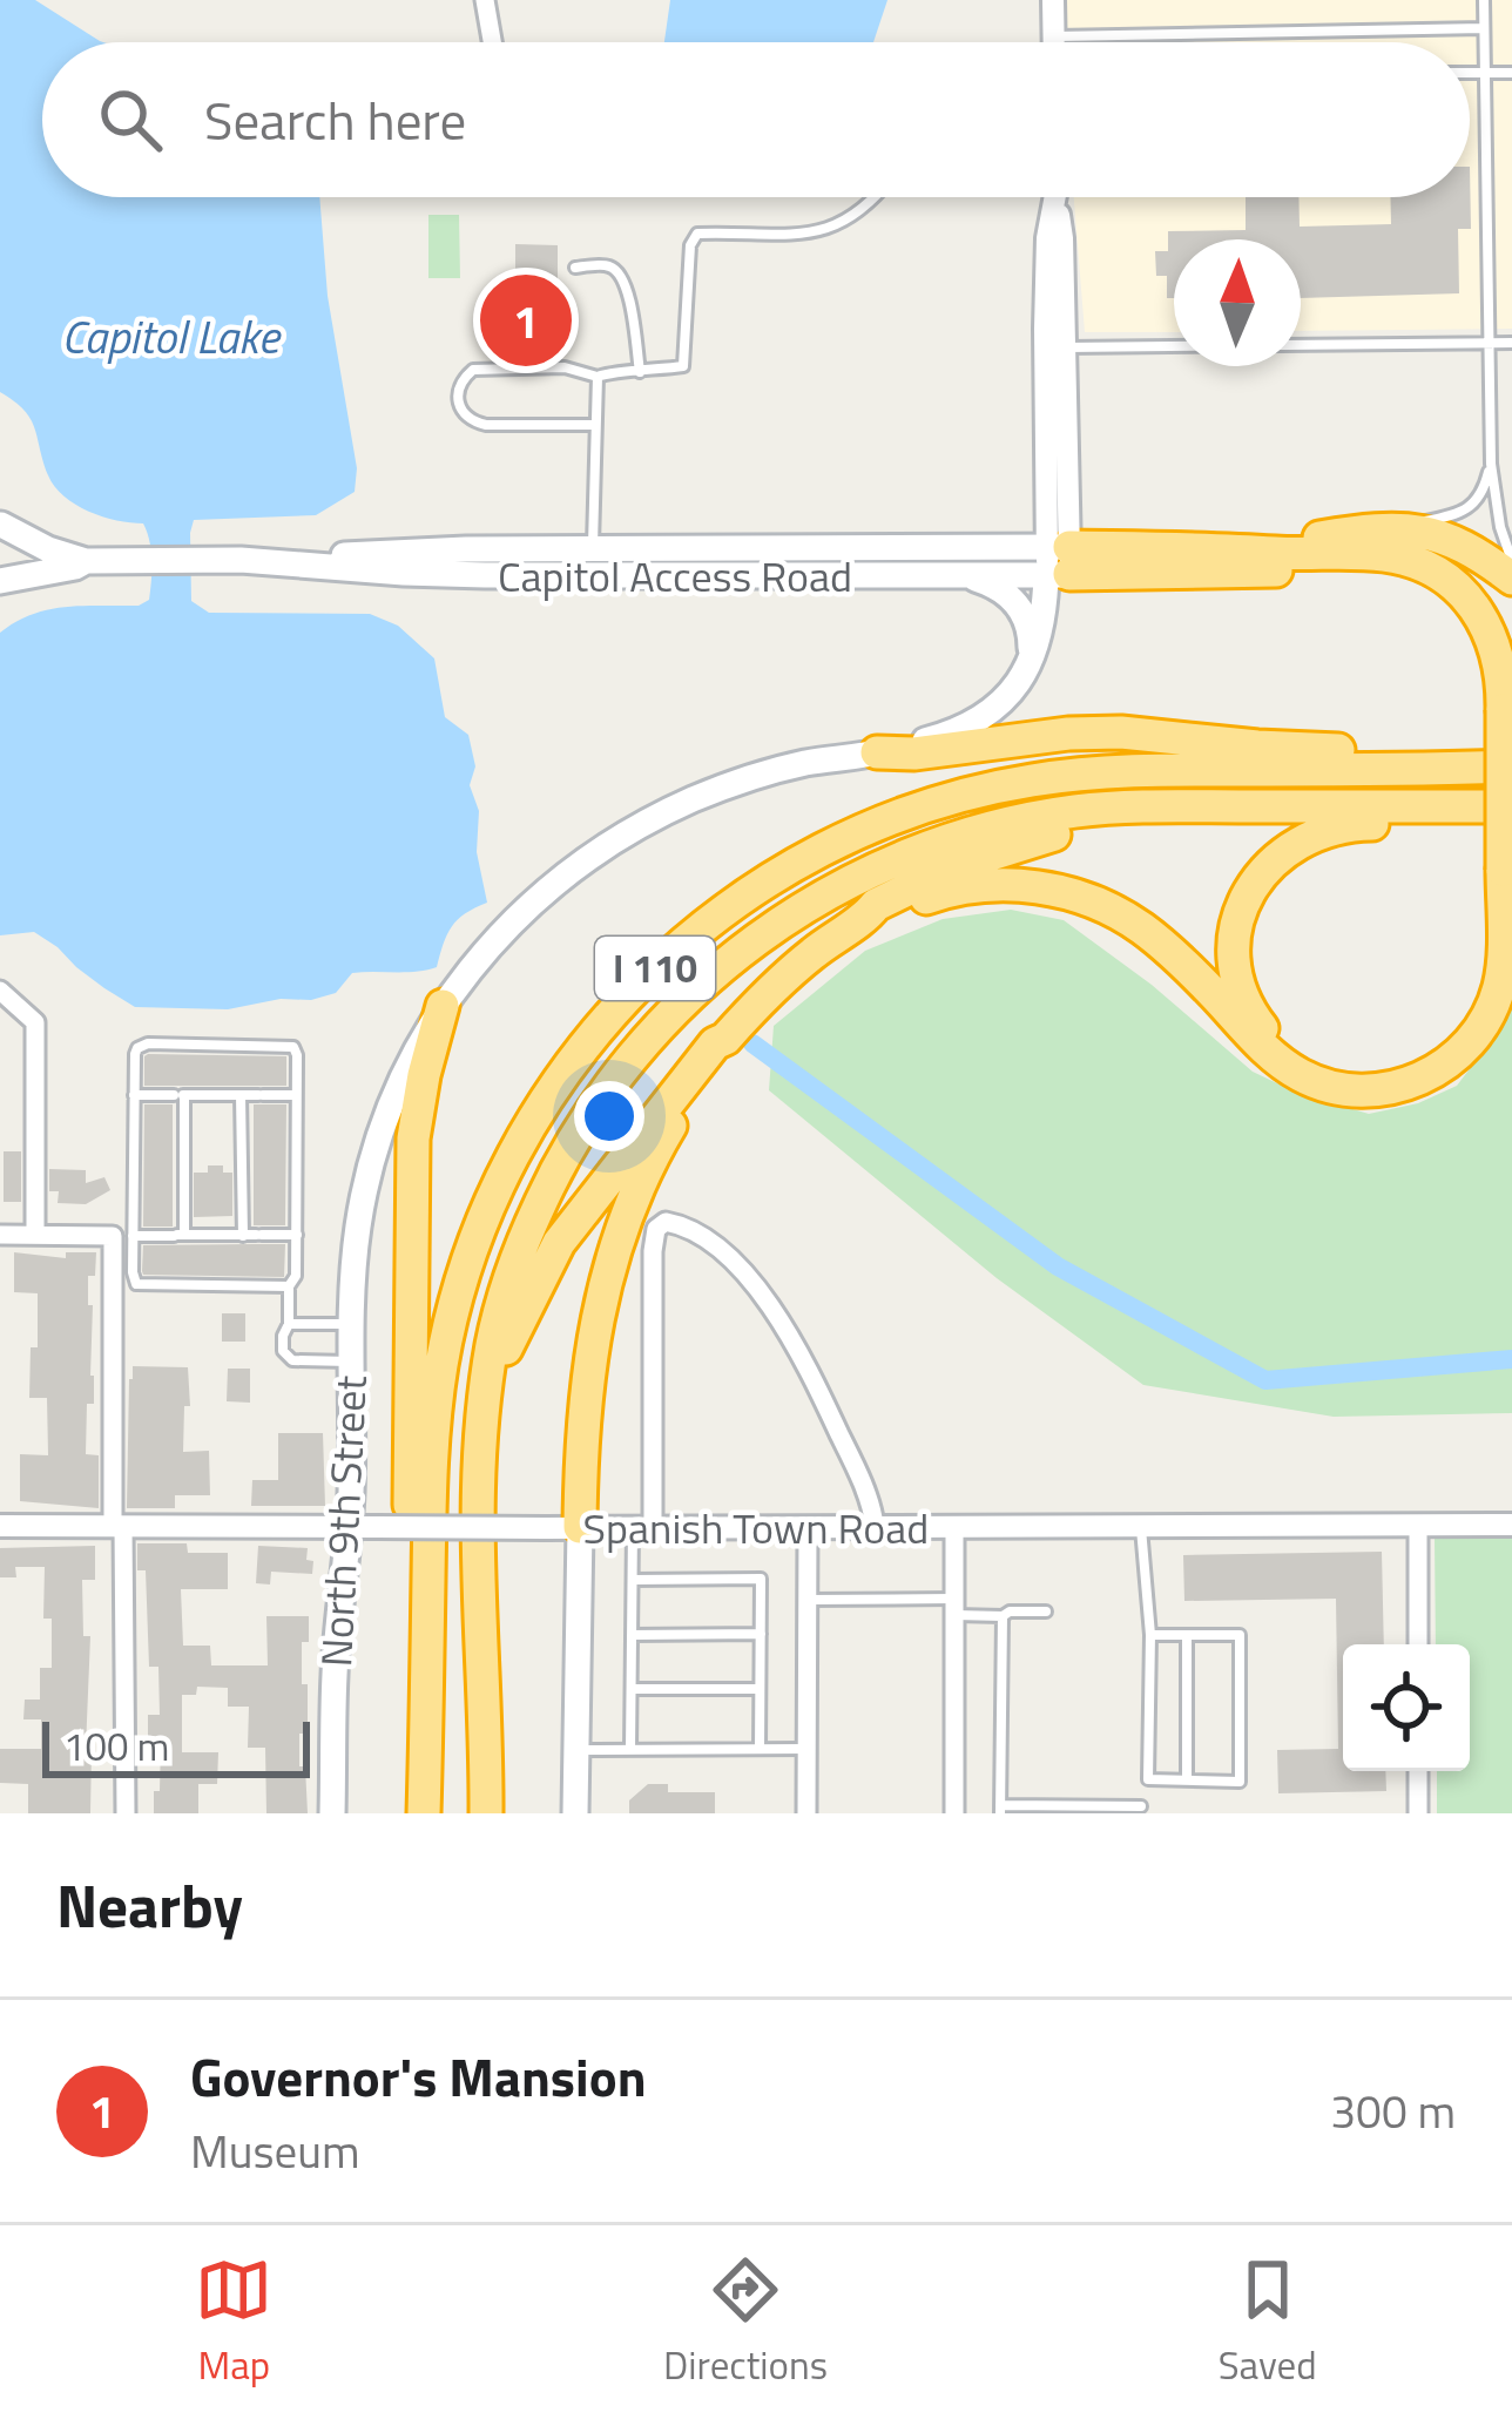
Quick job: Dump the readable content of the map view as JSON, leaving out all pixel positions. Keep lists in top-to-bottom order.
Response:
{
  "streets": {
    "highway": ["I 110"],
    "main road": ["Capitol Access Road", "North 9th Street"],
    "street": ["Spanish Town Road"]
  },
  "crossings": [
    ["North 9th Street", "Spanish Town Road"]
  ],
  "water": ["Capitol Lake"],
  "scale_bar": "100 m",
  "north": "top",
  "page": {
    "search": "Search here",
    "pins": "1",
    "scale": "100 m",
    "heading": "Nearby",
    "list": [
      {
        "mark": "1",
        "name": "Governor's Mansion",
        "note": "Museum",
        "value": "300 m"
      }
    ],
    "nav": ["Map", "Directions", "Saved"]
  }
}
